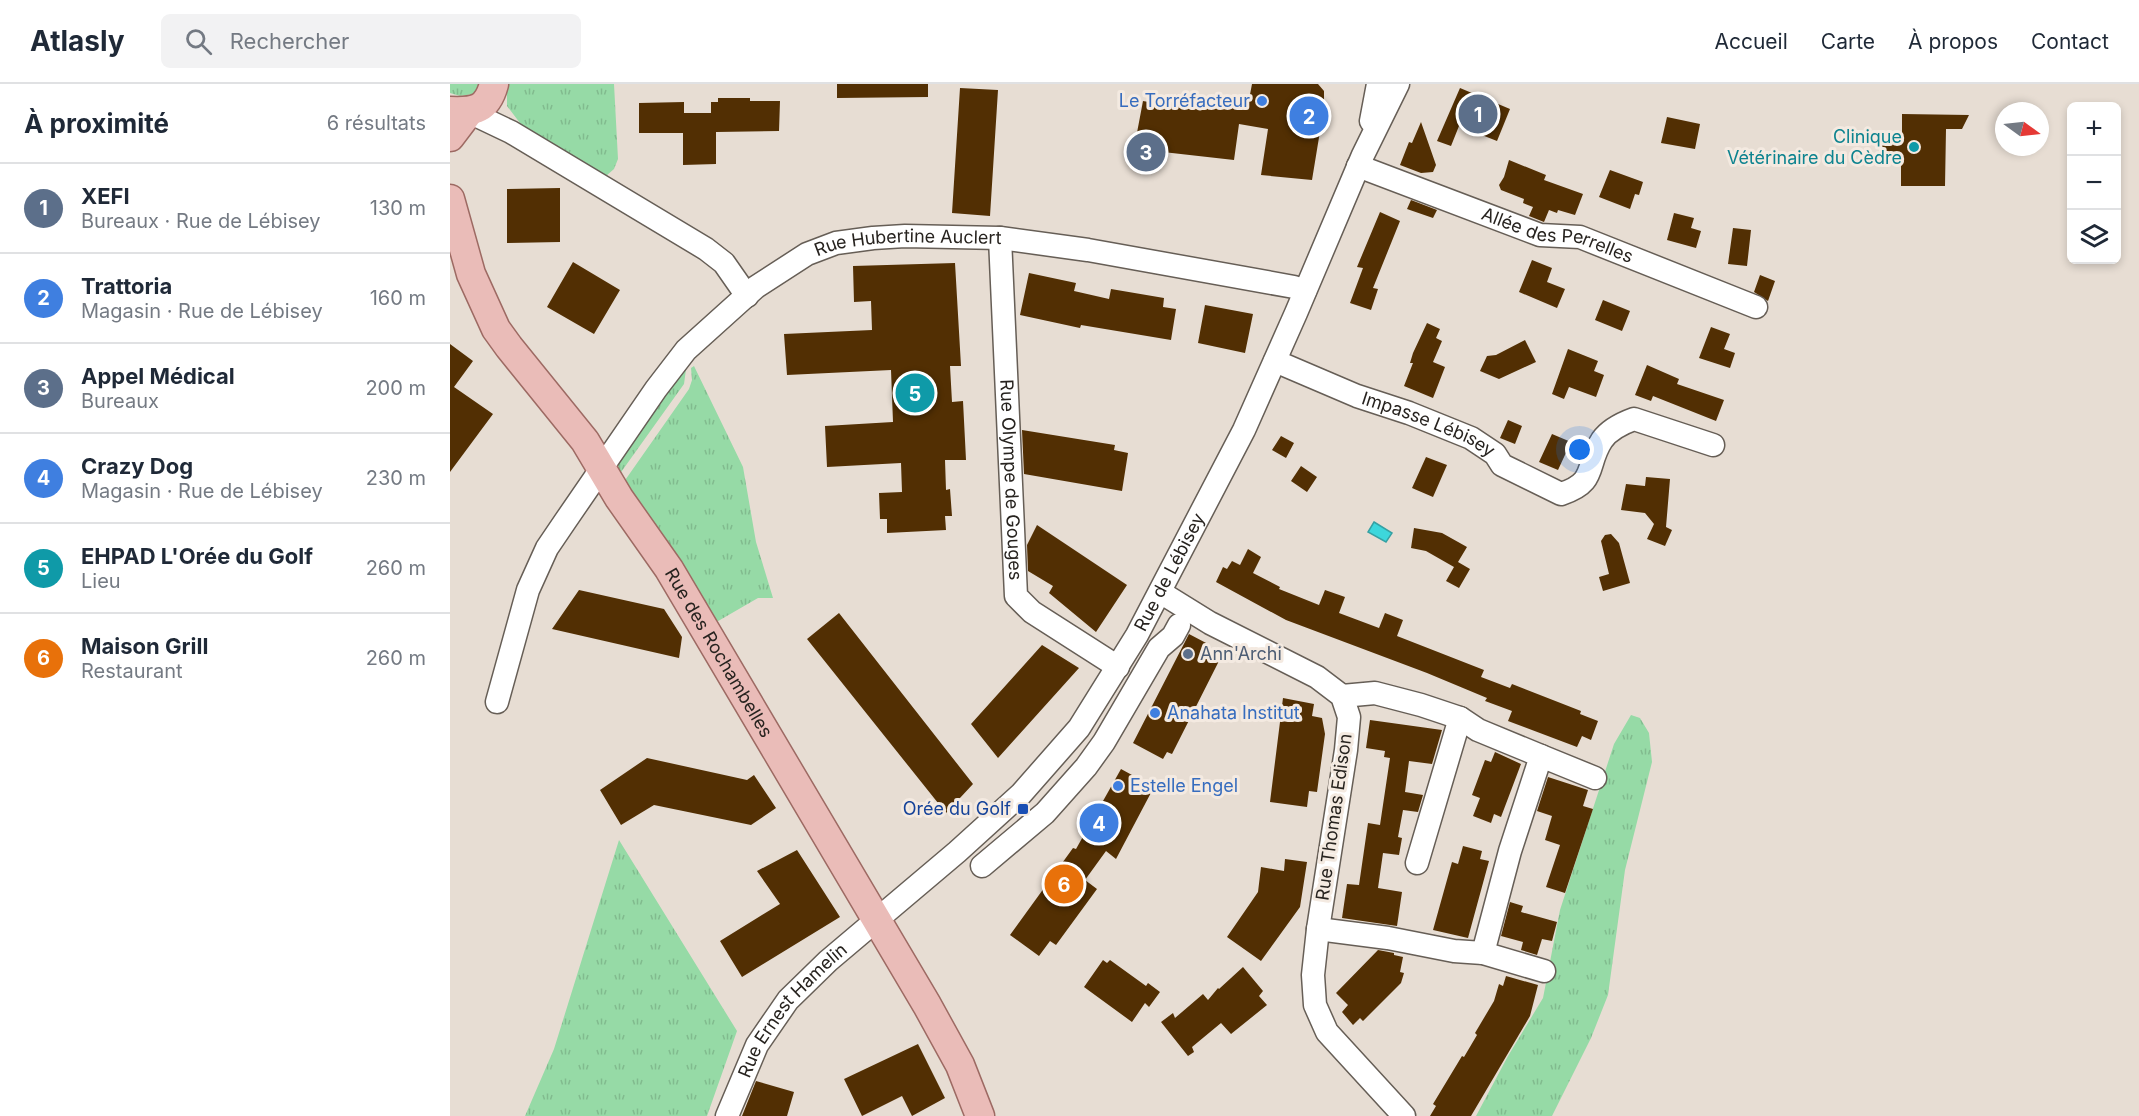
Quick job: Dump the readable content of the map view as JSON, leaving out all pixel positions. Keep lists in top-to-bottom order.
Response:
{
  "streets": {
    "main road": ["Rue des Rochambelles"],
    "street": [
      "Allée des Perrelles",
      "Rue Hubertine Auclert",
      "Impasse Lébisey",
      "Rue Olympe de Gouges",
      "Rue de Lébisey",
      "Rue Thomas Edison",
      "Rue Ernest Hamelin"
    ]
  },
  "crossings": [
    ["Allée des Perrelles", "Rue de Lébisey"],
    ["Rue Hubertine Auclert", "Rue Olympe de Gouges"],
    ["Rue Hubertine Auclert", "Rue de Lébisey"],
    ["Rue Hubertine Auclert", "Rue des Rochambelles"],
    ["Impasse Lébisey", "Rue de Lébisey"],
    ["Rue Olympe de Gouges", "Rue de Lébisey"],
    ["Rue de Lébisey", "Rue des Rochambelles"],
    ["Rue de Lébisey", "Rue Ernest Hamelin"],
    ["Rue des Rochambelles", "Rue Ernest Hamelin"]
  ],
  "places": {
    "other": [
      "Le Torréfacteur",
      "Clinique Vétérinaire du Cèdre",
      "Ann'Archi",
      "Anahata Institut",
      "Estelle Engel"
    ],
    "transit": ["Orée du Golf"]
  },
  "north": "right",
  "page": {
    "header": "Atlasly",
    "search": "Rechercher",
    "nav": [
      "Accueil",
      "Carte",
      "À propos",
      "Contact"
    ],
    "heading": ["À proximité", "6 résultats"],
    "pins": [
      "1",
      "2",
      "3",
      "5",
      "4",
      "6"
    ],
    "map_buttons": ["+", "−"],
    "list": [
      {
        "mark": "1",
        "name": "XEFI",
        "note": "Bureaux · Rue de Lébisey",
        "value": "130 m"
      },
      {
        "mark": "2",
        "name": "Trattoria",
        "note": "Magasin · Rue de Lébisey",
        "value": "160 m"
      },
      {
        "mark": "3",
        "name": "Appel Médical",
        "note": "Bureaux",
        "value": "200 m"
      },
      {
        "mark": "4",
        "name": "Crazy Dog",
        "note": "Magasin · Rue de Lébisey",
        "value": "230 m"
      },
      {
        "mark": "5",
        "name": "EHPAD L'Orée du Golf",
        "note": "Lieu",
        "value": "260 m"
      },
      {
        "mark": "6",
        "name": "Maison Grill",
        "note": "Restaurant",
        "value": "260 m"
      }
    ]
  }
}
